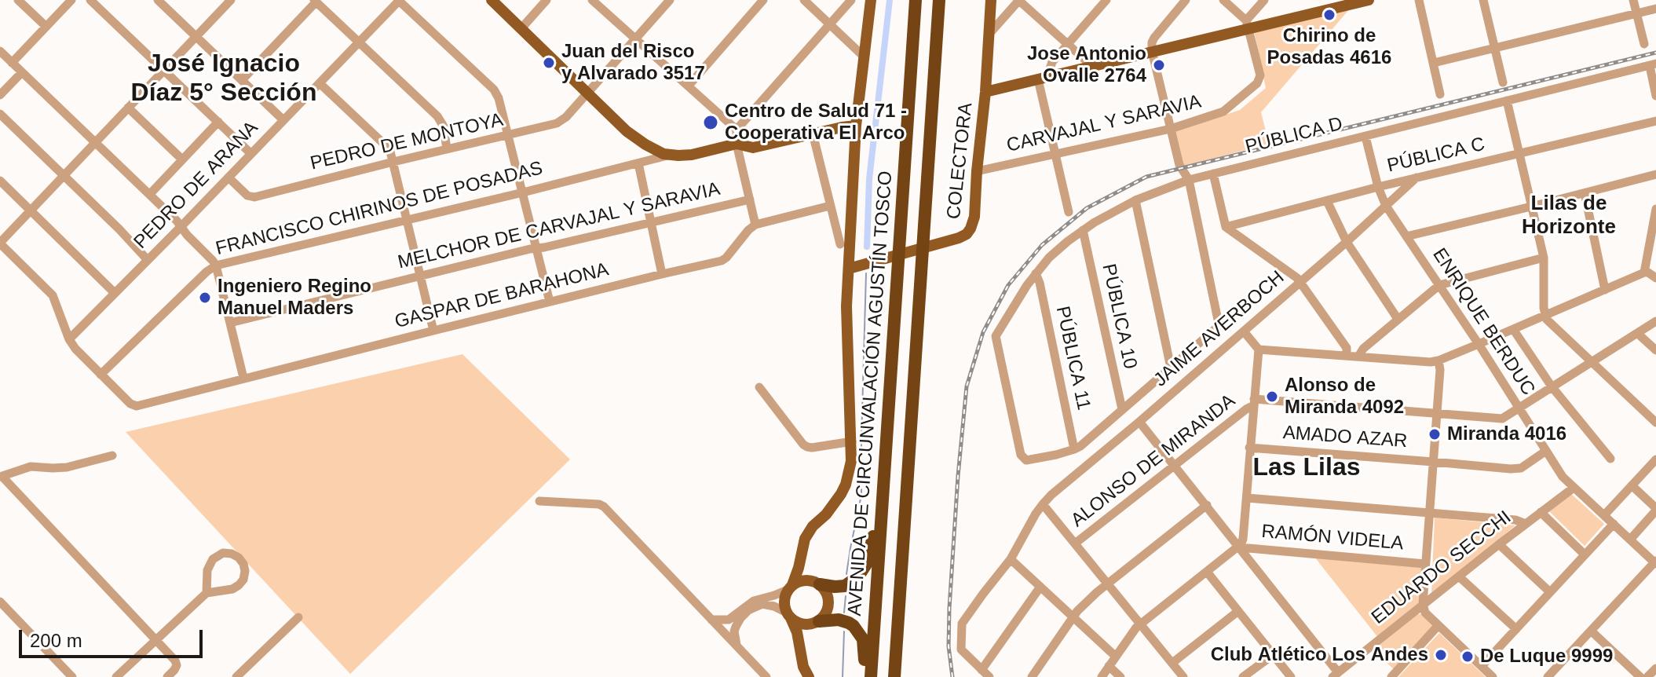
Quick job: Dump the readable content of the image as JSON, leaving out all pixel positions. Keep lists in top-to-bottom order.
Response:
{
  "streets": {
    "highway": ["AVENIDA DE CIRCUNVALACIÓN AGUSTÍN TOSCO"],
    "main road": ["COLECTORA"],
    "street": [
      "CARVAJAL Y SARAVIA",
      "PÚBLICA D",
      "PEDRO DE MONTOYA",
      "PÚBLICA C",
      "PEDRO DE ARANA",
      "FRANCISCO CHIRINOS DE POSADAS",
      "MELCHOR DE CARVAJAL Y SARAVIA",
      "GASPAR DE BARAHONA",
      "PÚBLICA 10",
      "ENRIQUE BERDUC",
      "JAIME AVERBOCH",
      "PÚBLICA 11",
      "AMADO AZAR",
      "ALONSO DE MIRANDA",
      "RAMÓN VIDELA",
      "EDUARDO SECCHI"
    ]
  },
  "crossings": [
    ["CARVAJAL Y SARAVIA", "COLECTORA"],
    ["PÚBLICA D", "PÚBLICA 10"],
    ["PÚBLICA D", "ENRIQUE BERDUC"],
    ["PÚBLICA D", "PÚBLICA 11"],
    ["PEDRO DE MONTOYA", "PEDRO DE ARANA"],
    ["PÚBLICA C", "ENRIQUE BERDUC"],
    ["PÚBLICA C", "JAIME AVERBOCH"],
    ["FRANCISCO CHIRINOS DE POSADAS", "GASPAR DE BARAHONA"],
    ["ENRIQUE BERDUC", "JAIME AVERBOCH"],
    ["ENRIQUE BERDUC", "AMADO AZAR"],
    ["ENRIQUE BERDUC", "ALONSO DE MIRANDA"],
    ["ENRIQUE BERDUC", "EDUARDO SECCHI"]
  ],
  "districts": ["José Ignacio Díaz 5° Sección", "Lilas de Horizonte", "Las Lilas"],
  "places": [
    "Chirino de Posadas 4616",
    "Juan del Risco y Alvarado 3517",
    "Jose Antonio Ovalle 2764",
    "Centro de Salud 71 - Cooperativa El Arco",
    "Ingeniero Regino Manuel Maders",
    "Alonso de Miranda 4092",
    "Miranda 4016",
    "Club Atlético Los Andes",
    "De Luque 9999"
  ],
  "scale_bar": "200 m"
}
